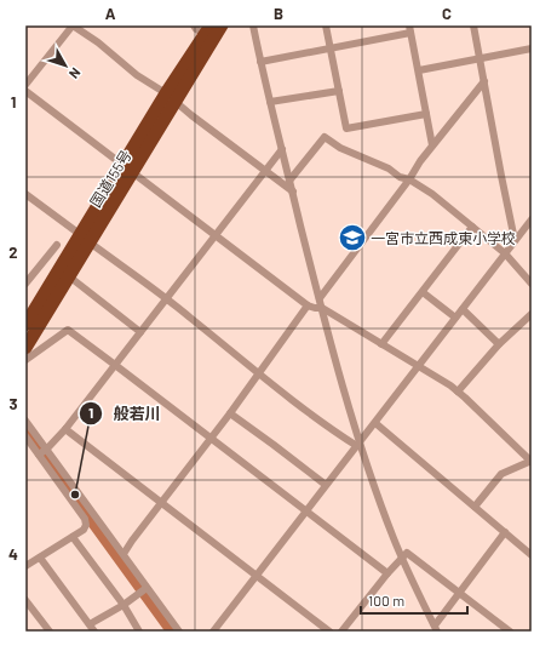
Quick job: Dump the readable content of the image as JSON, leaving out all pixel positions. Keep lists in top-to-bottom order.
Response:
{
  "streets": {
    "highway": ["国道155号"]
  },
  "places": {
    "school or university": ["一宮市立西成東小学校"],
    "other": ["般若川"]
  },
  "scale_bar": "100 m",
  "north": "bottom right",
  "grid": {
    "columns": ["A", "B", "C"],
    "rows": [
      "1",
      "2",
      "3",
      "4"
    ]
  }
}
